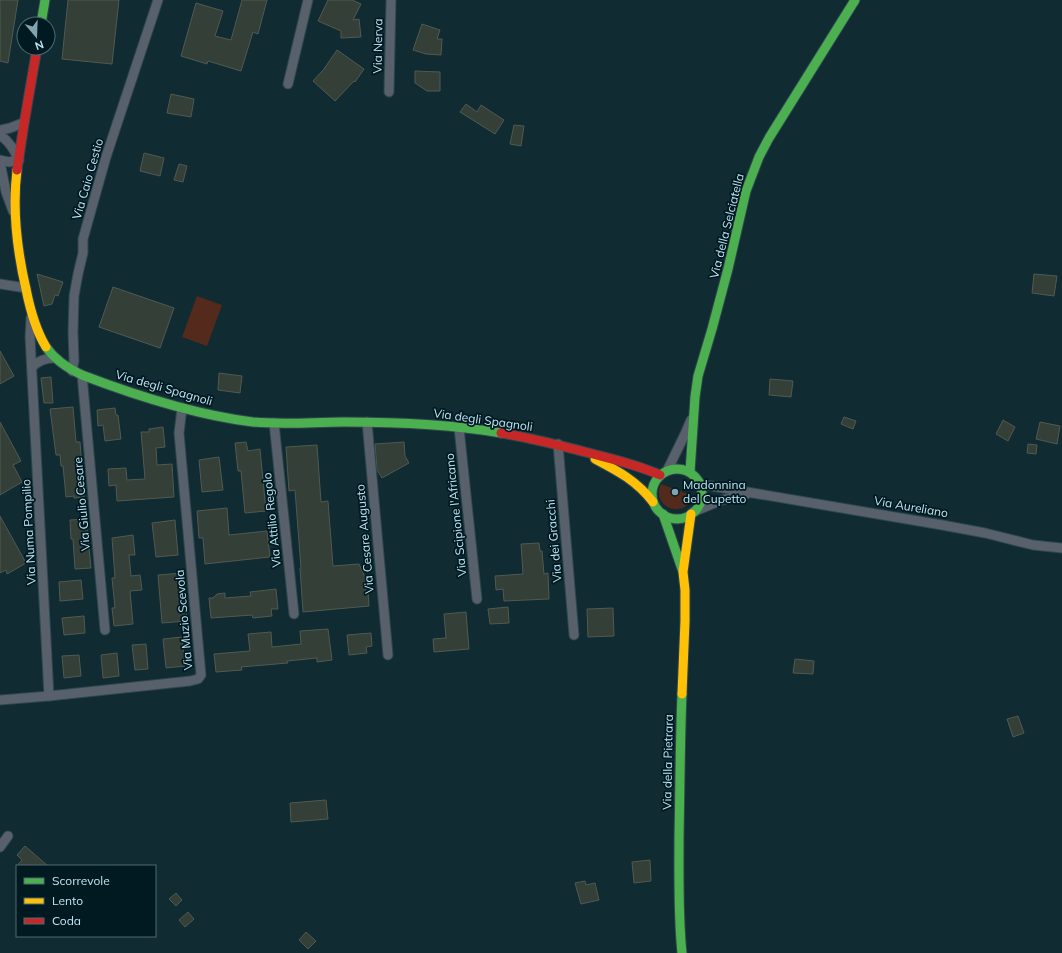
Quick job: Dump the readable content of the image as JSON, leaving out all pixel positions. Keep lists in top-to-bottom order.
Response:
{
  "streets": {
    "street": [
      "Via Nerva",
      "Via Caio Cestio",
      "Via della Selciatella",
      "Via degli Spagnoli",
      "Via Giulio Cesare",
      "Via Aureliano",
      "Via Scipione l'Africano",
      "Via Attilio Regolo",
      "Via Numa Pompilio",
      "Via Cesare Augusto",
      "Via dei Gracchi",
      "Via Muzio Scevola",
      "Via della Pietrara"
    ]
  },
  "crossings": [
    ["Via Caio Cestio", "Via degli Spagnoli"],
    ["Via della Selciatella", "Via Aureliano"],
    ["Via della Selciatella", "Via della Pietrara"],
    ["Via degli Spagnoli", "Via Giulio Cesare"],
    ["Via degli Spagnoli", "Via Scipione l'Africano"],
    ["Via degli Spagnoli", "Via Attilio Regolo"],
    ["Via degli Spagnoli", "Via Numa Pompilio"],
    ["Via degli Spagnoli", "Via Cesare Augusto"],
    ["Via degli Spagnoli", "Via dei Gracchi"],
    ["Via degli Spagnoli", "Via Muzio Scevola"],
    ["Via Aureliano", "Via della Pietrara"],
    ["Via Numa Pompilio", "Via Muzio Scevola"]
  ],
  "places": ["Madonnina del Cupetto"],
  "legend": ["Scorrevole", "Lento", "Coda"],
  "north": "bottom"
}
